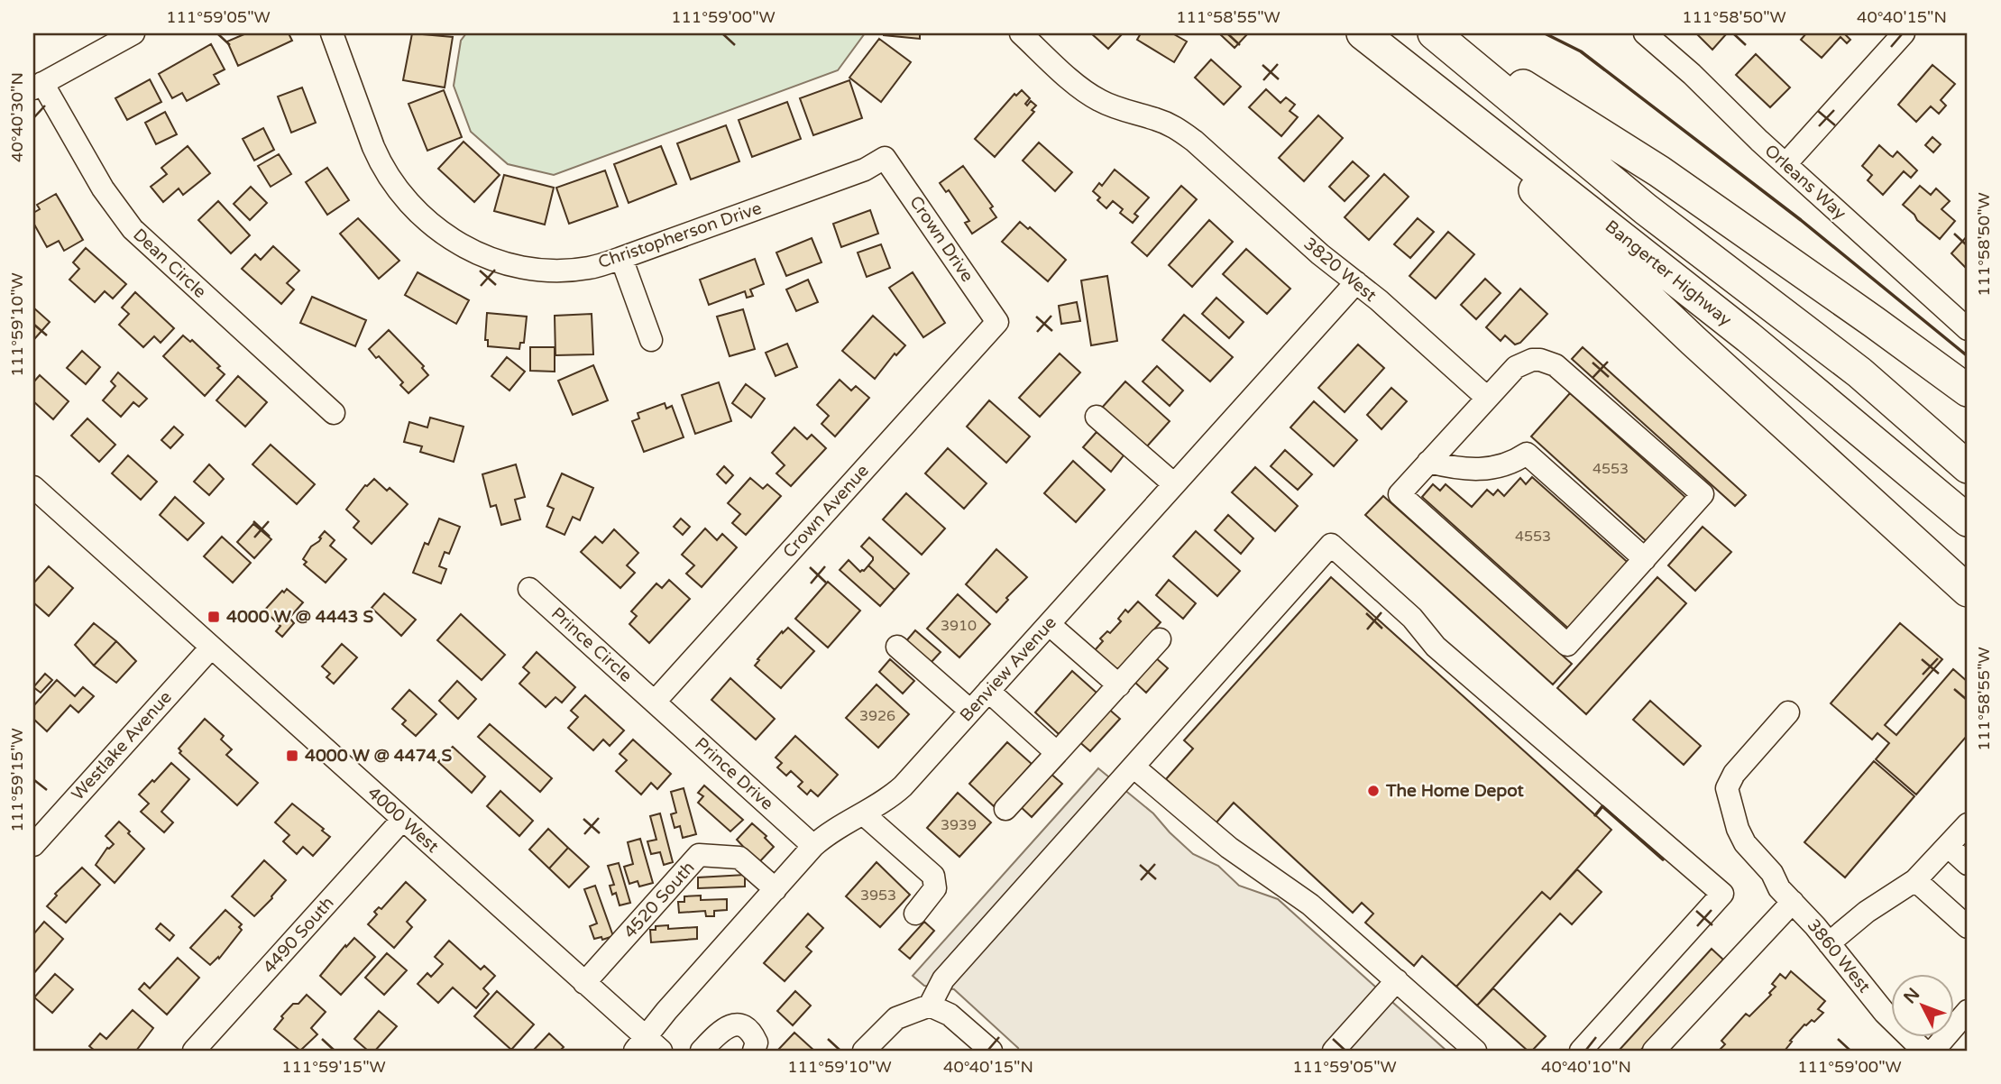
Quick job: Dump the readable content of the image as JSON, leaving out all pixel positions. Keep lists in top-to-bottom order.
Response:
{
  "streets": {
    "highway": ["Bangerter Highway"],
    "street": [
      "Orleans Way",
      "Christopherson Drive",
      "Crown Drive",
      "Dean Circle",
      "3820 West",
      "Crown Avenue",
      "Prince Circle",
      "Benview Avenue",
      "Westlake Avenue",
      "Prince Drive",
      "4000 West",
      "4520 South",
      "4490 South",
      "3860 West"
    ]
  },
  "crossings": [
    ["Christopherson Drive", "Crown Drive"],
    ["Crown Drive", "Crown Avenue"],
    ["3820 West", "Benview Avenue"],
    ["Crown Avenue", "Prince Circle"],
    ["Crown Avenue", "Prince Drive"],
    ["Prince Circle", "Prince Drive"],
    ["Benview Avenue", "Prince Drive"],
    ["Benview Avenue", "4000 West"],
    ["Benview Avenue", "4520 South"],
    ["Westlake Avenue", "4000 West"],
    ["4000 West", "4520 South"],
    ["4000 West", "4490 South"]
  ],
  "places": {
    "transit": ["4000 W @ 4443 S", "4000 W @ 4474 S"],
    "other": ["The Home Depot"]
  },
  "house_numbers": [
    "4553",
    "4553",
    "3910",
    "3926",
    "3939",
    "3953"
  ],
  "north": "top left",
  "coordinates": [
    "111°59'05\"W",
    "111°59'00\"W",
    "111°58'55\"W",
    "111°58'50\"W",
    "40°40'15\"N",
    "40°40'30\"N",
    "111°59'10\"W",
    "111°59'15\"W",
    "40°40'10\"N"
  ]
}
